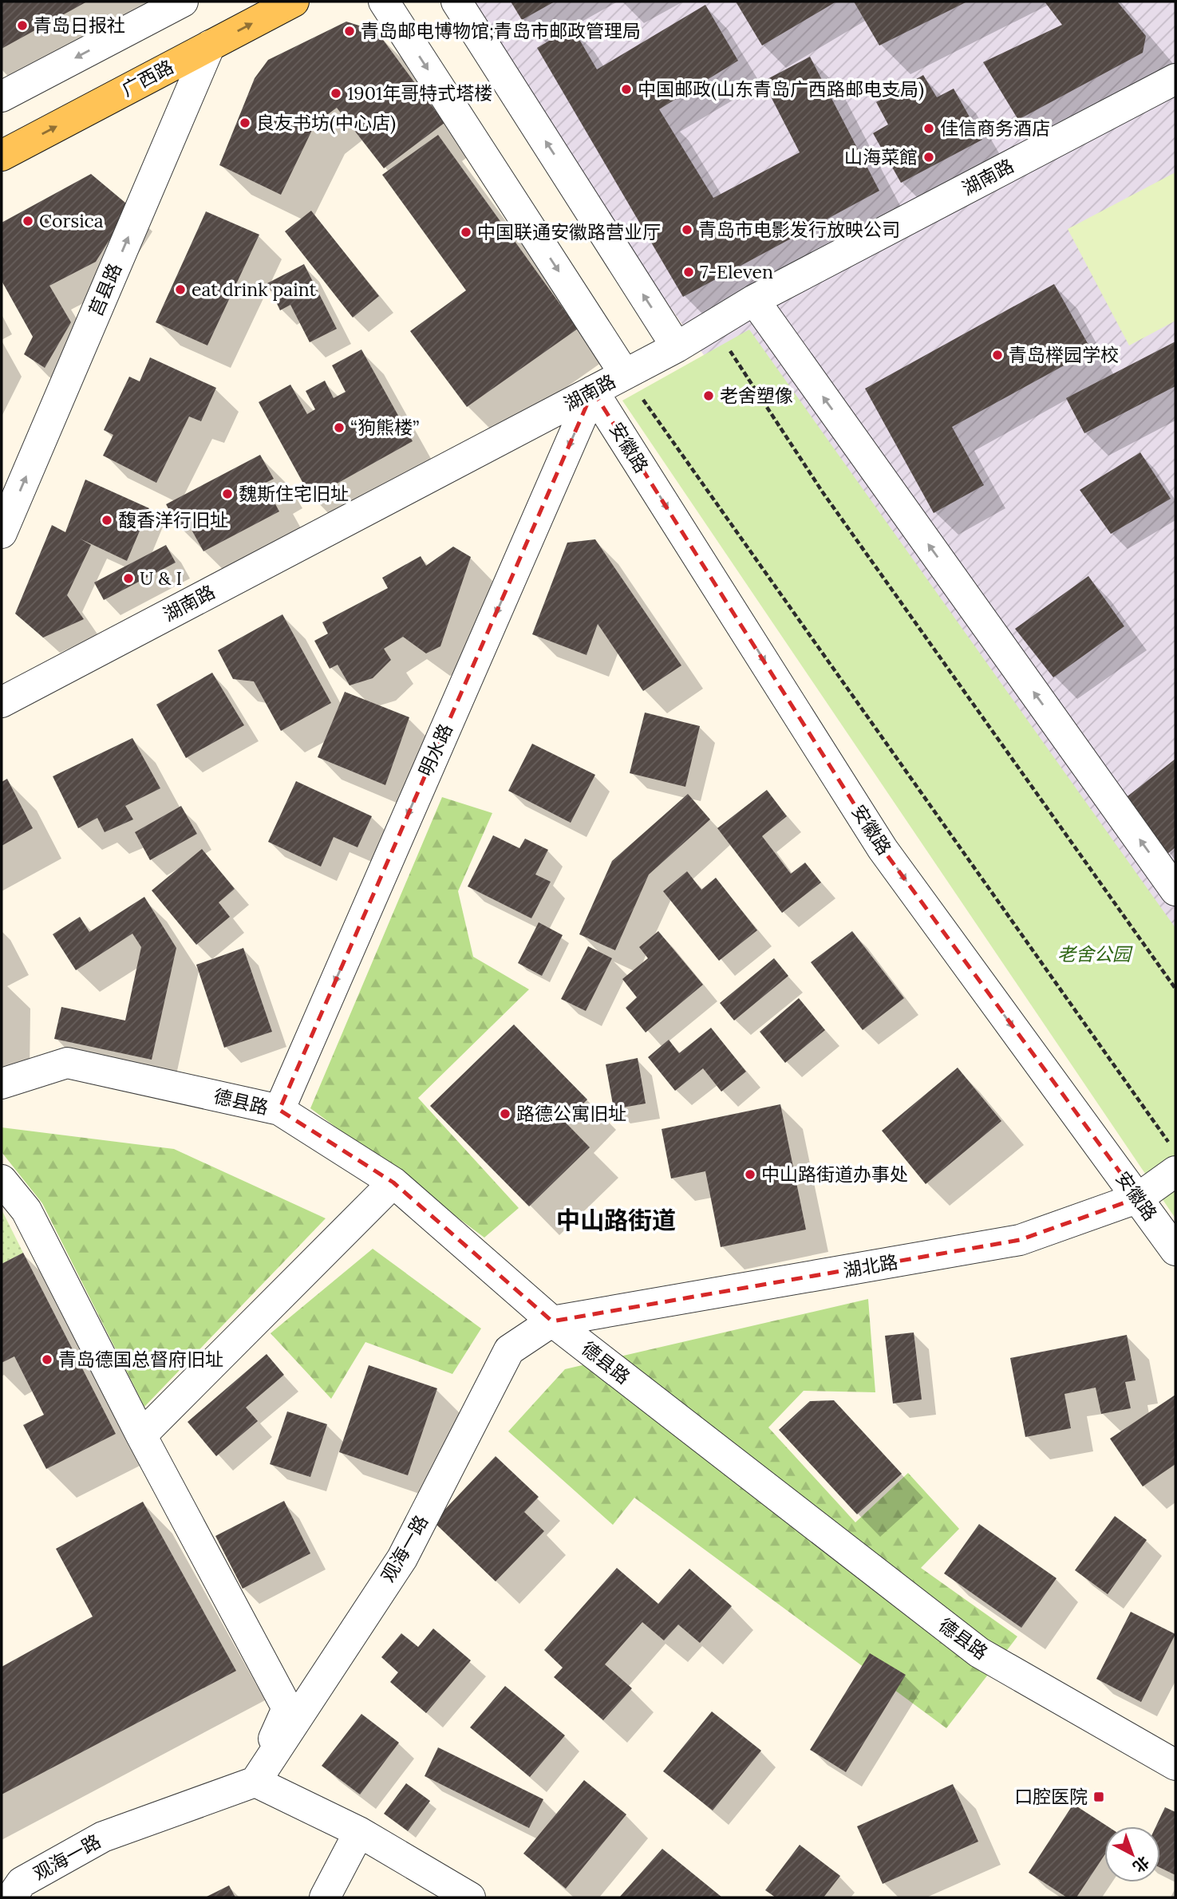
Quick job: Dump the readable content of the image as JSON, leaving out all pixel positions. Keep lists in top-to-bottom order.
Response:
{
  "streets": {
    "main road": ["广西路"],
    "street": [
      "湖南路",
      "莒县路",
      "安徽路",
      "明水路",
      "德县路",
      "湖北路",
      "观海一路"
    ]
  },
  "crossings": [
    ["广西路", "莒县路"],
    ["湖南路", "安徽路"],
    ["湖南路", "明水路"],
    ["安徽路", "明水路"],
    ["安徽路", "湖北路"],
    ["明水路", "德县路"],
    ["德县路", "湖北路"],
    ["德县路", "观海一路"],
    ["湖北路", "观海一路"]
  ],
  "one_way": ["广西路", "莒县路", "明水路"],
  "districts": ["中山路街道"],
  "parks": ["老舍公园"],
  "places": {
    "other": [
      "青岛日报社",
      "青岛邮电博物馆;青岛市邮政管理局",
      "中国邮政(山东青岛广西路邮电支局)",
      "1901年哥特式塔楼",
      "良友书坊(中心店)",
      "佳信商务酒店",
      "山海菜館",
      "Corsica",
      "青岛市电影发行放映公司",
      "中国联通安徽路营业厅",
      "7-Eleven",
      "eat drink paint",
      "青岛榉园学校",
      "老舍塑像",
      "“狗熊楼”",
      "魏斯住宅旧址",
      "馥香洋行旧址",
      "U & I",
      "路德公寓旧址",
      "中山路街道办事处",
      "青岛德国总督府旧址"
    ],
    "transit": ["口腔医院"]
  },
  "north": "bottom right"
}
